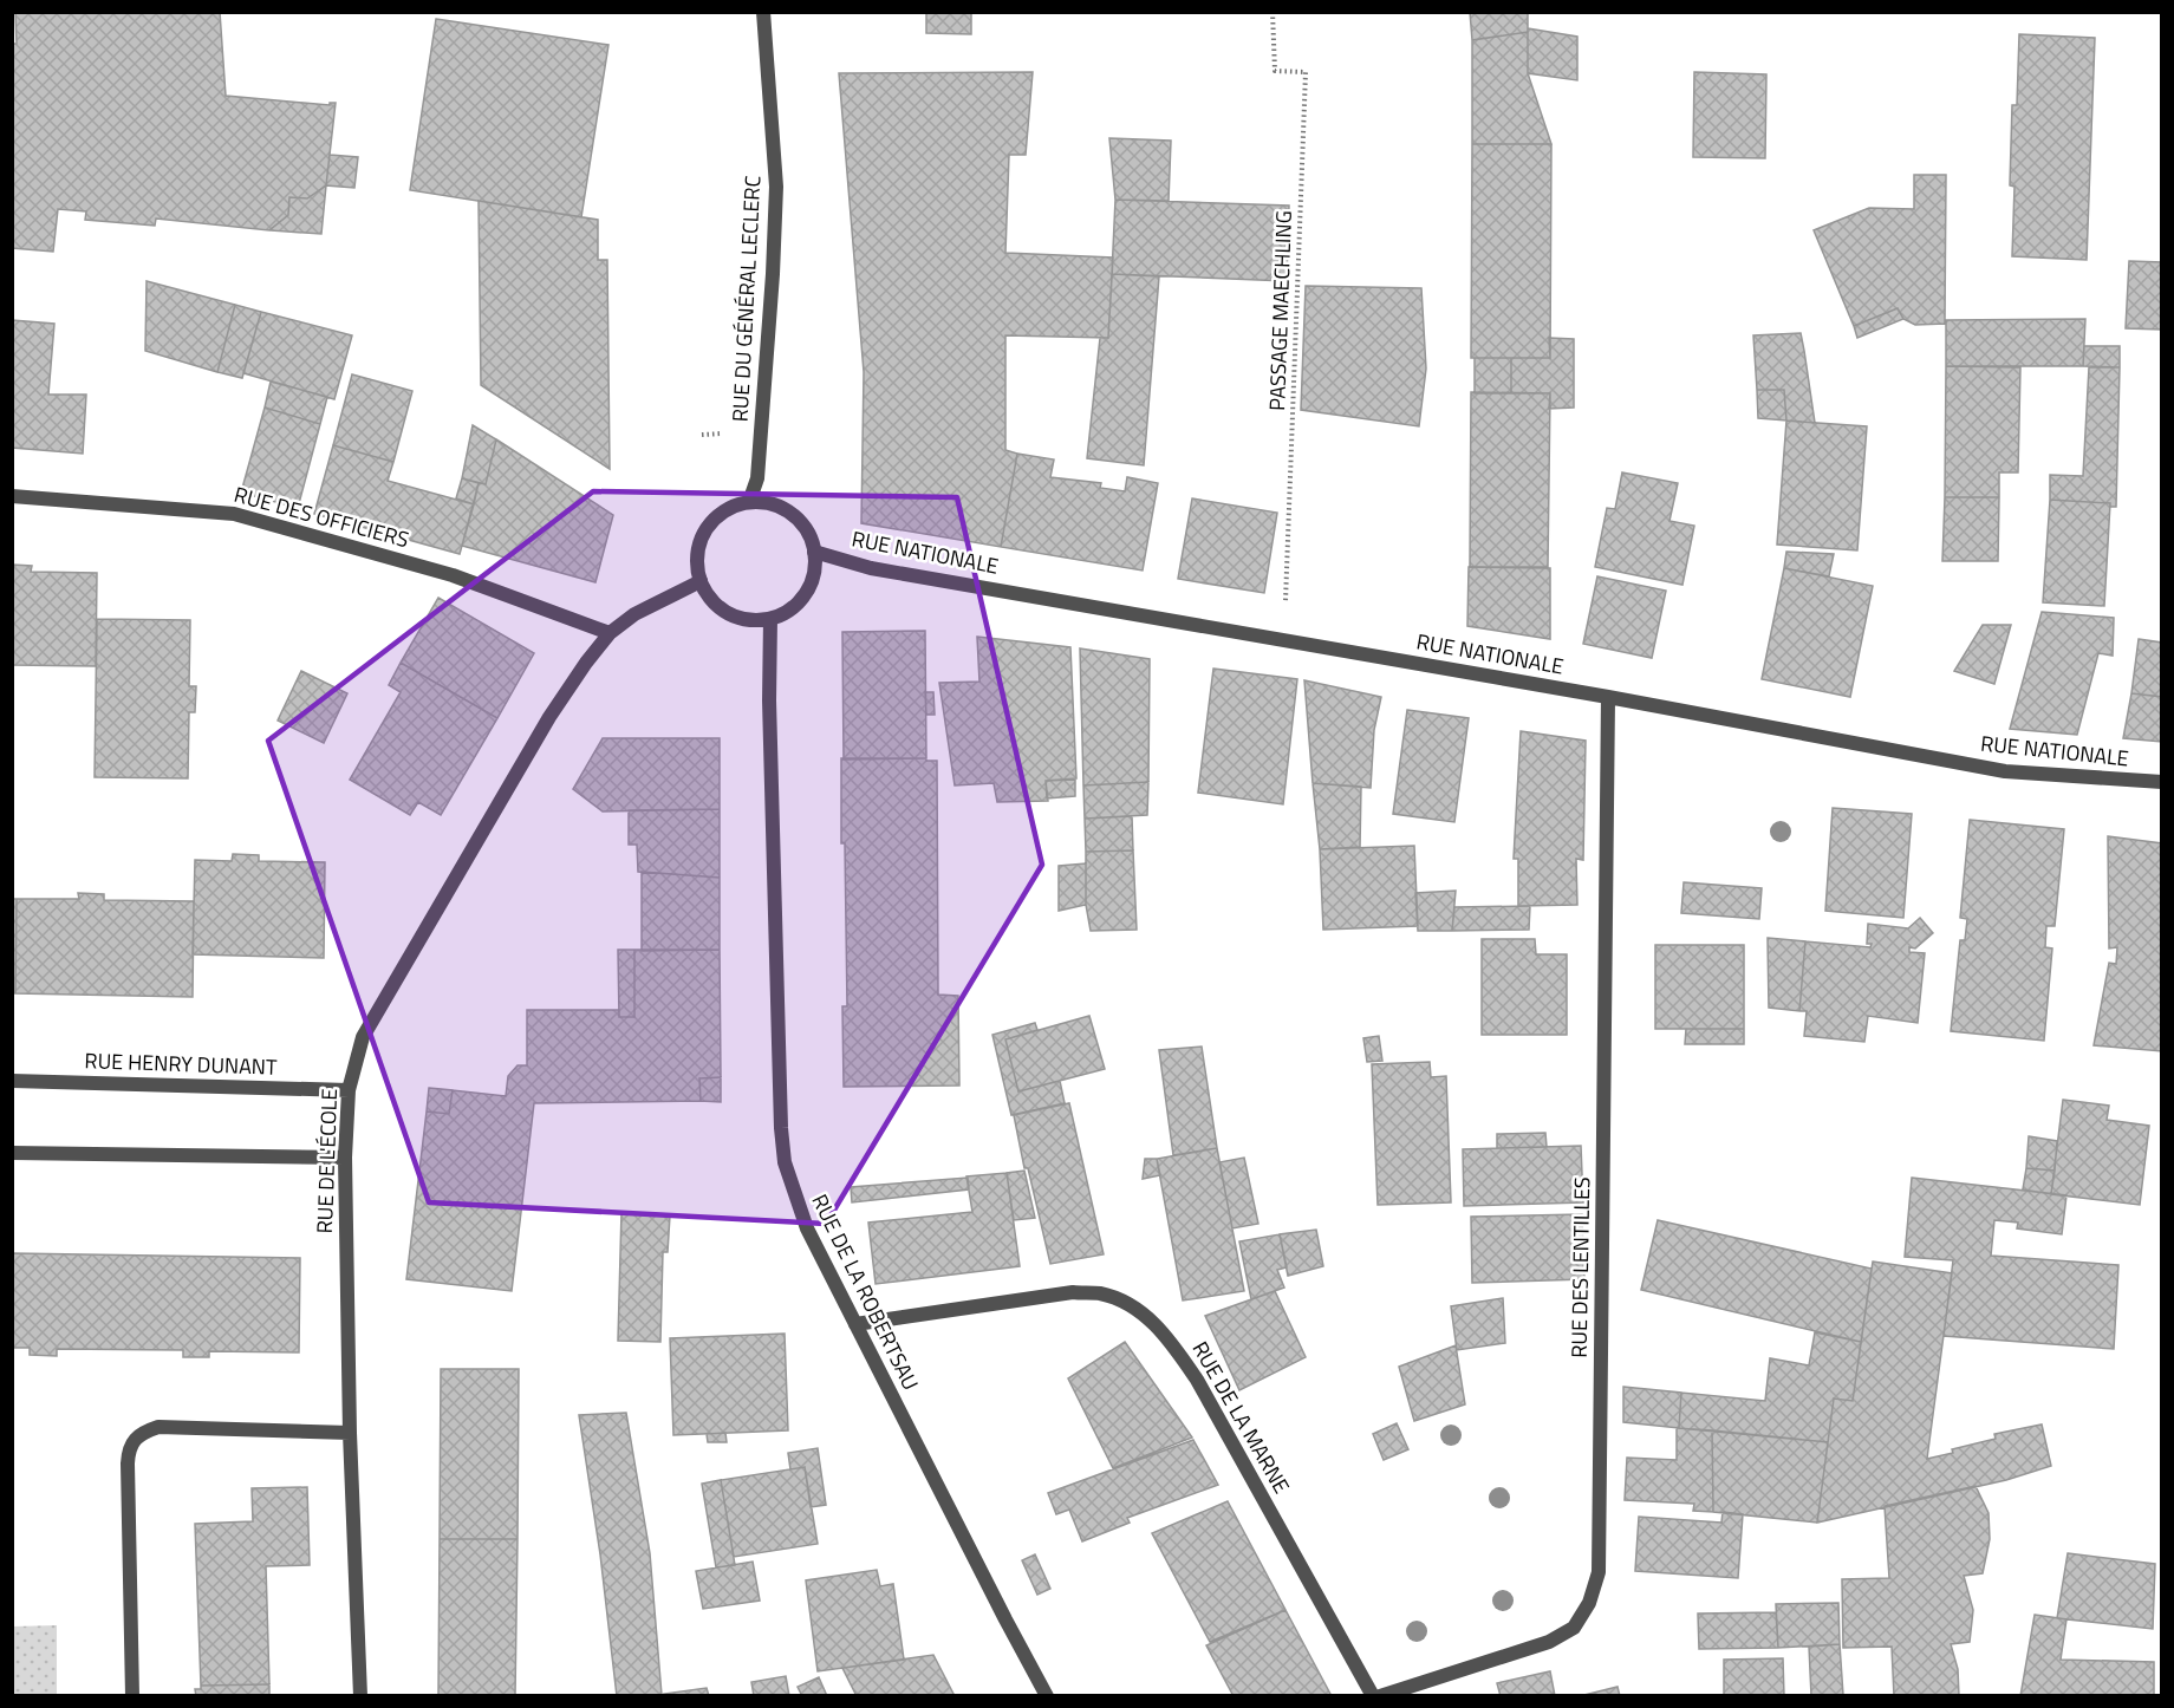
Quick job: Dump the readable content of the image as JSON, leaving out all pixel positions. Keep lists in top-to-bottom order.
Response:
{
  "streets": {
    "street": [
      "RUE DU GÉNÉRAL LECLERC",
      "RUE DES OFFICIERS",
      "RUE NATIONALE",
      "RUE HENRY DUNANT",
      "RUE DE L'ÉCOLE",
      "RUE DES LENTILLES",
      "RUE DE LA ROBERTSAU",
      "RUE DE LA MARNE"
    ],
    "path": ["PASSAGE MAECHLING"]
  },
  "crossings": [
    ["RUE DU GÉNÉRAL LECLERC", "RUE NATIONALE"],
    ["RUE DU GÉNÉRAL LECLERC", "RUE DE L'ÉCOLE"],
    ["RUE DU GÉNÉRAL LECLERC", "RUE DE LA ROBERTSAU"],
    ["PASSAGE MAECHLING", "RUE NATIONALE"],
    ["RUE DES OFFICIERS", "RUE DE L'ÉCOLE"],
    ["RUE NATIONALE", "RUE DE L'ÉCOLE"],
    ["RUE NATIONALE", "RUE DES LENTILLES"],
    ["RUE NATIONALE", "RUE DE LA ROBERTSAU"],
    ["RUE HENRY DUNANT", "RUE DE L'ÉCOLE"],
    ["RUE DE L'ÉCOLE", "RUE DE LA ROBERTSAU"],
    ["RUE DE LA ROBERTSAU", "RUE DE LA MARNE"]
  ]
}
